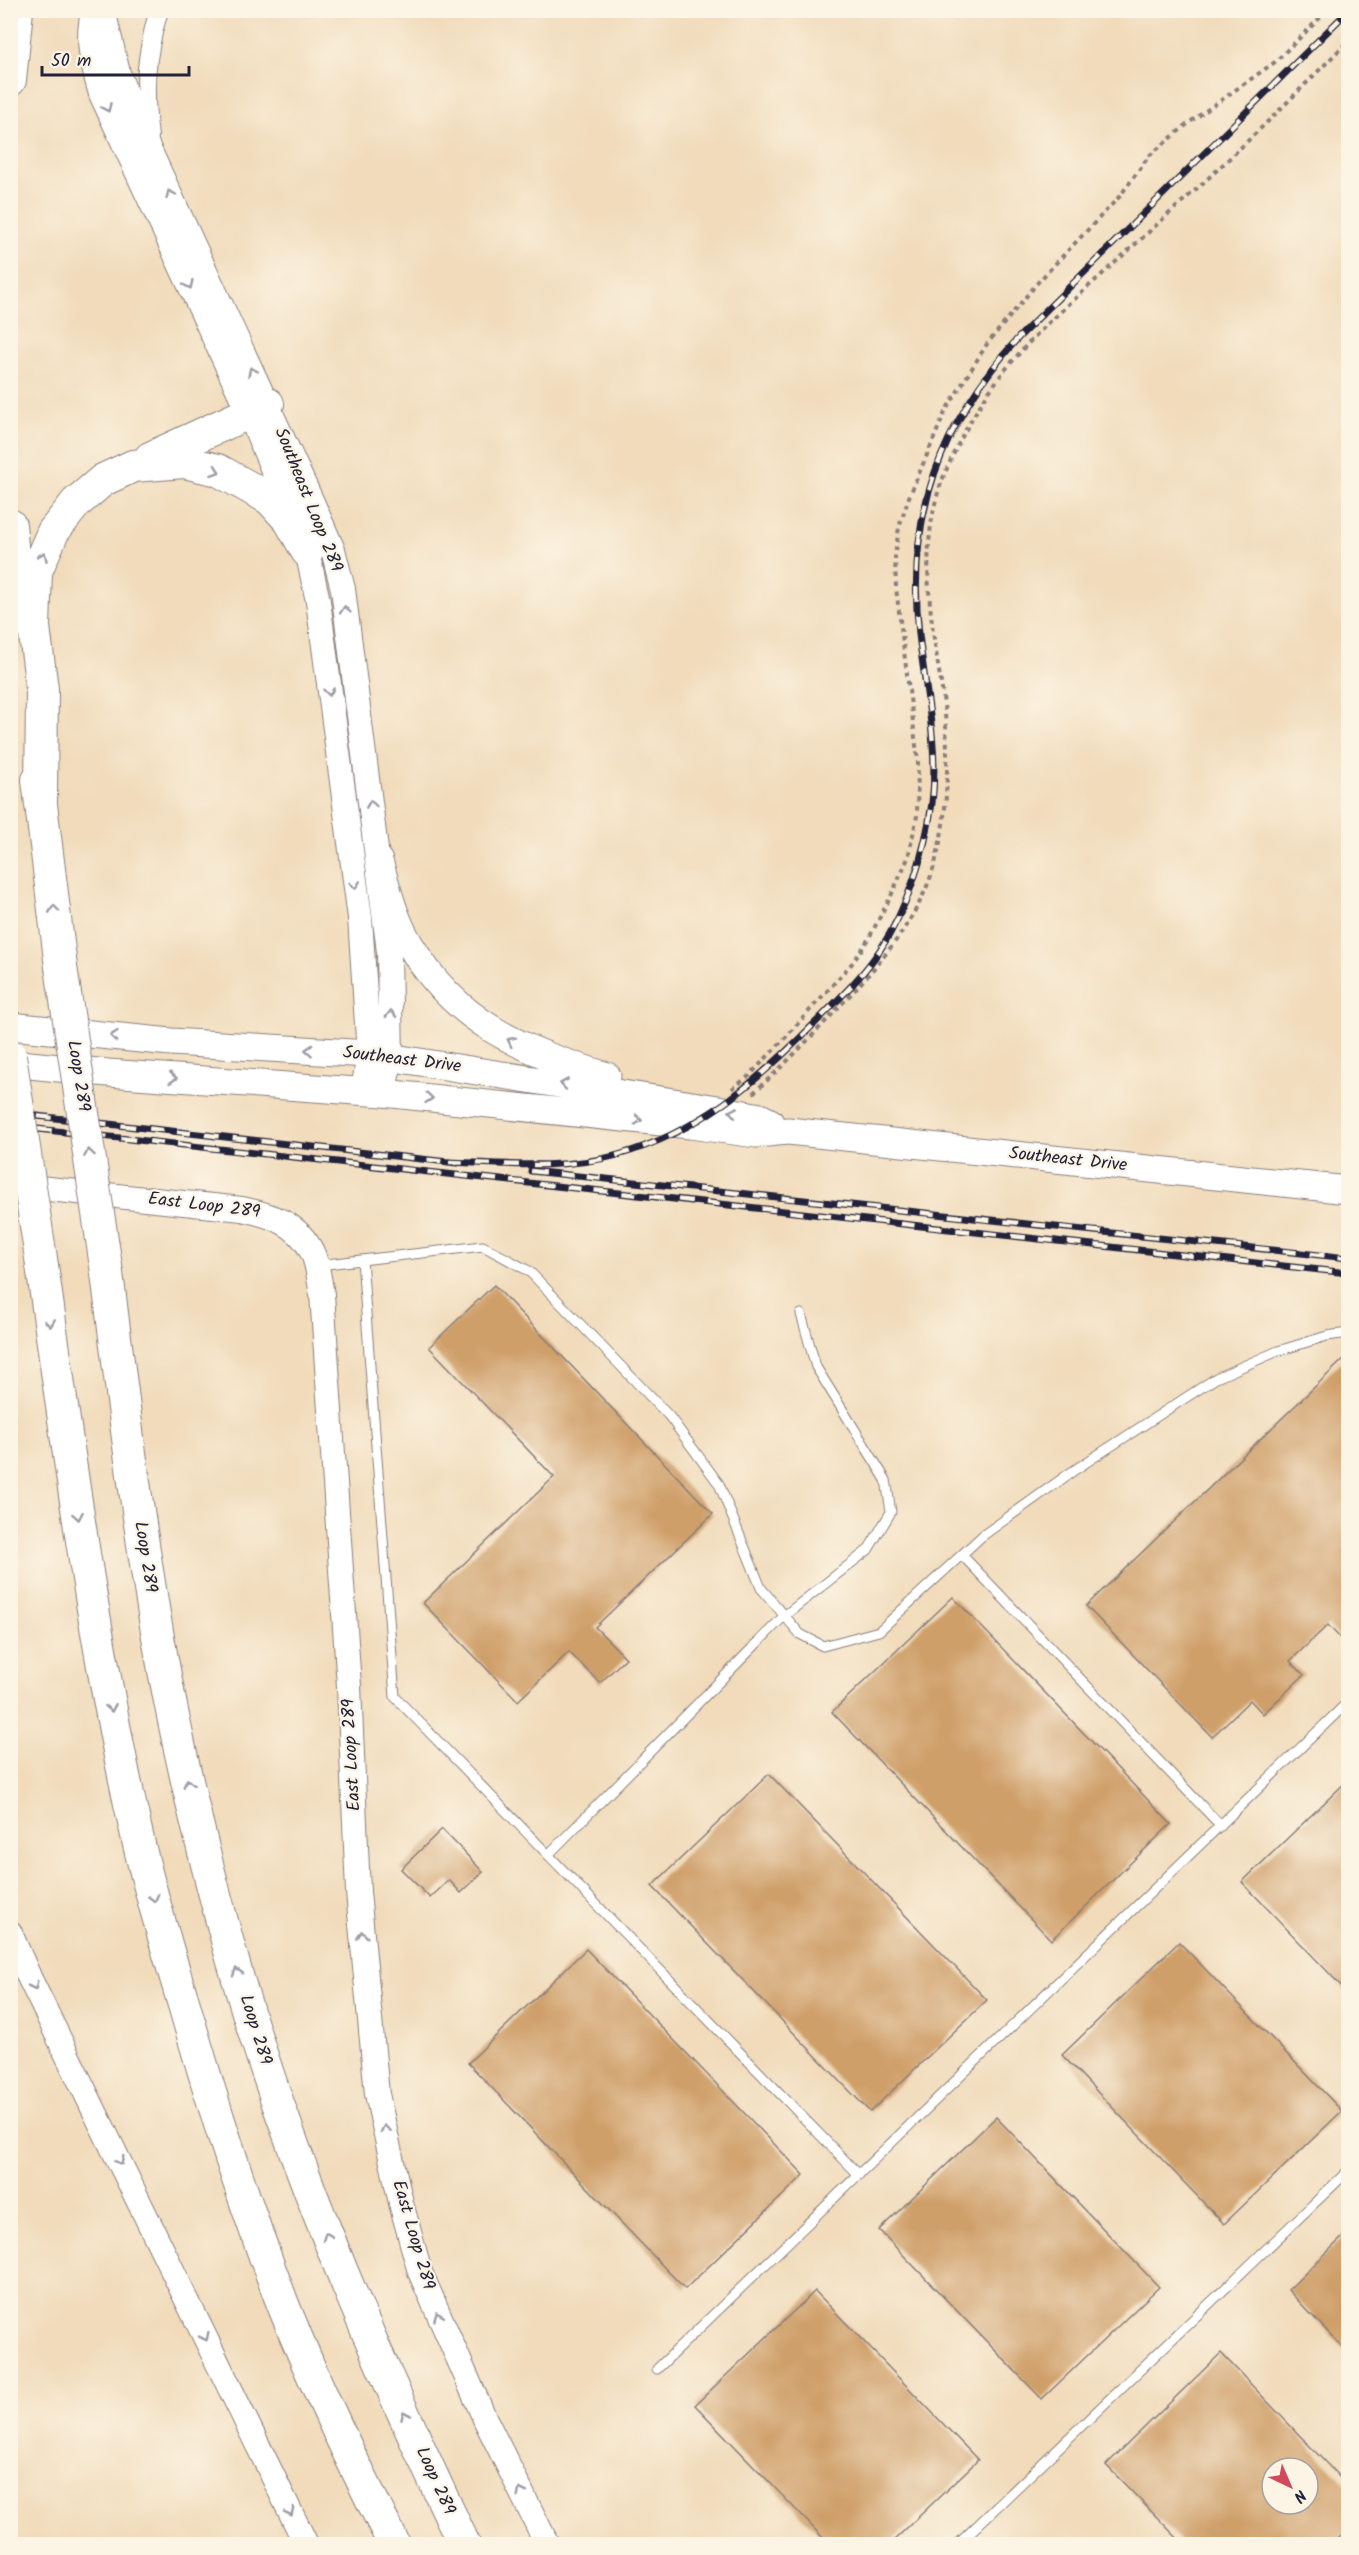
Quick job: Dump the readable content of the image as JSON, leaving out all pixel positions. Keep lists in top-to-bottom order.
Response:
{
  "streets": {
    "highway": ["Loop 289"],
    "main road": ["Southeast Loop 289", "Southeast Drive", "East Loop 289"]
  },
  "crossings": [
    ["Southeast Loop 289", "Southeast Drive"]
  ],
  "one_way": ["East Loop 289"],
  "scale_bar": "50 m",
  "north": "bottom right"
}
